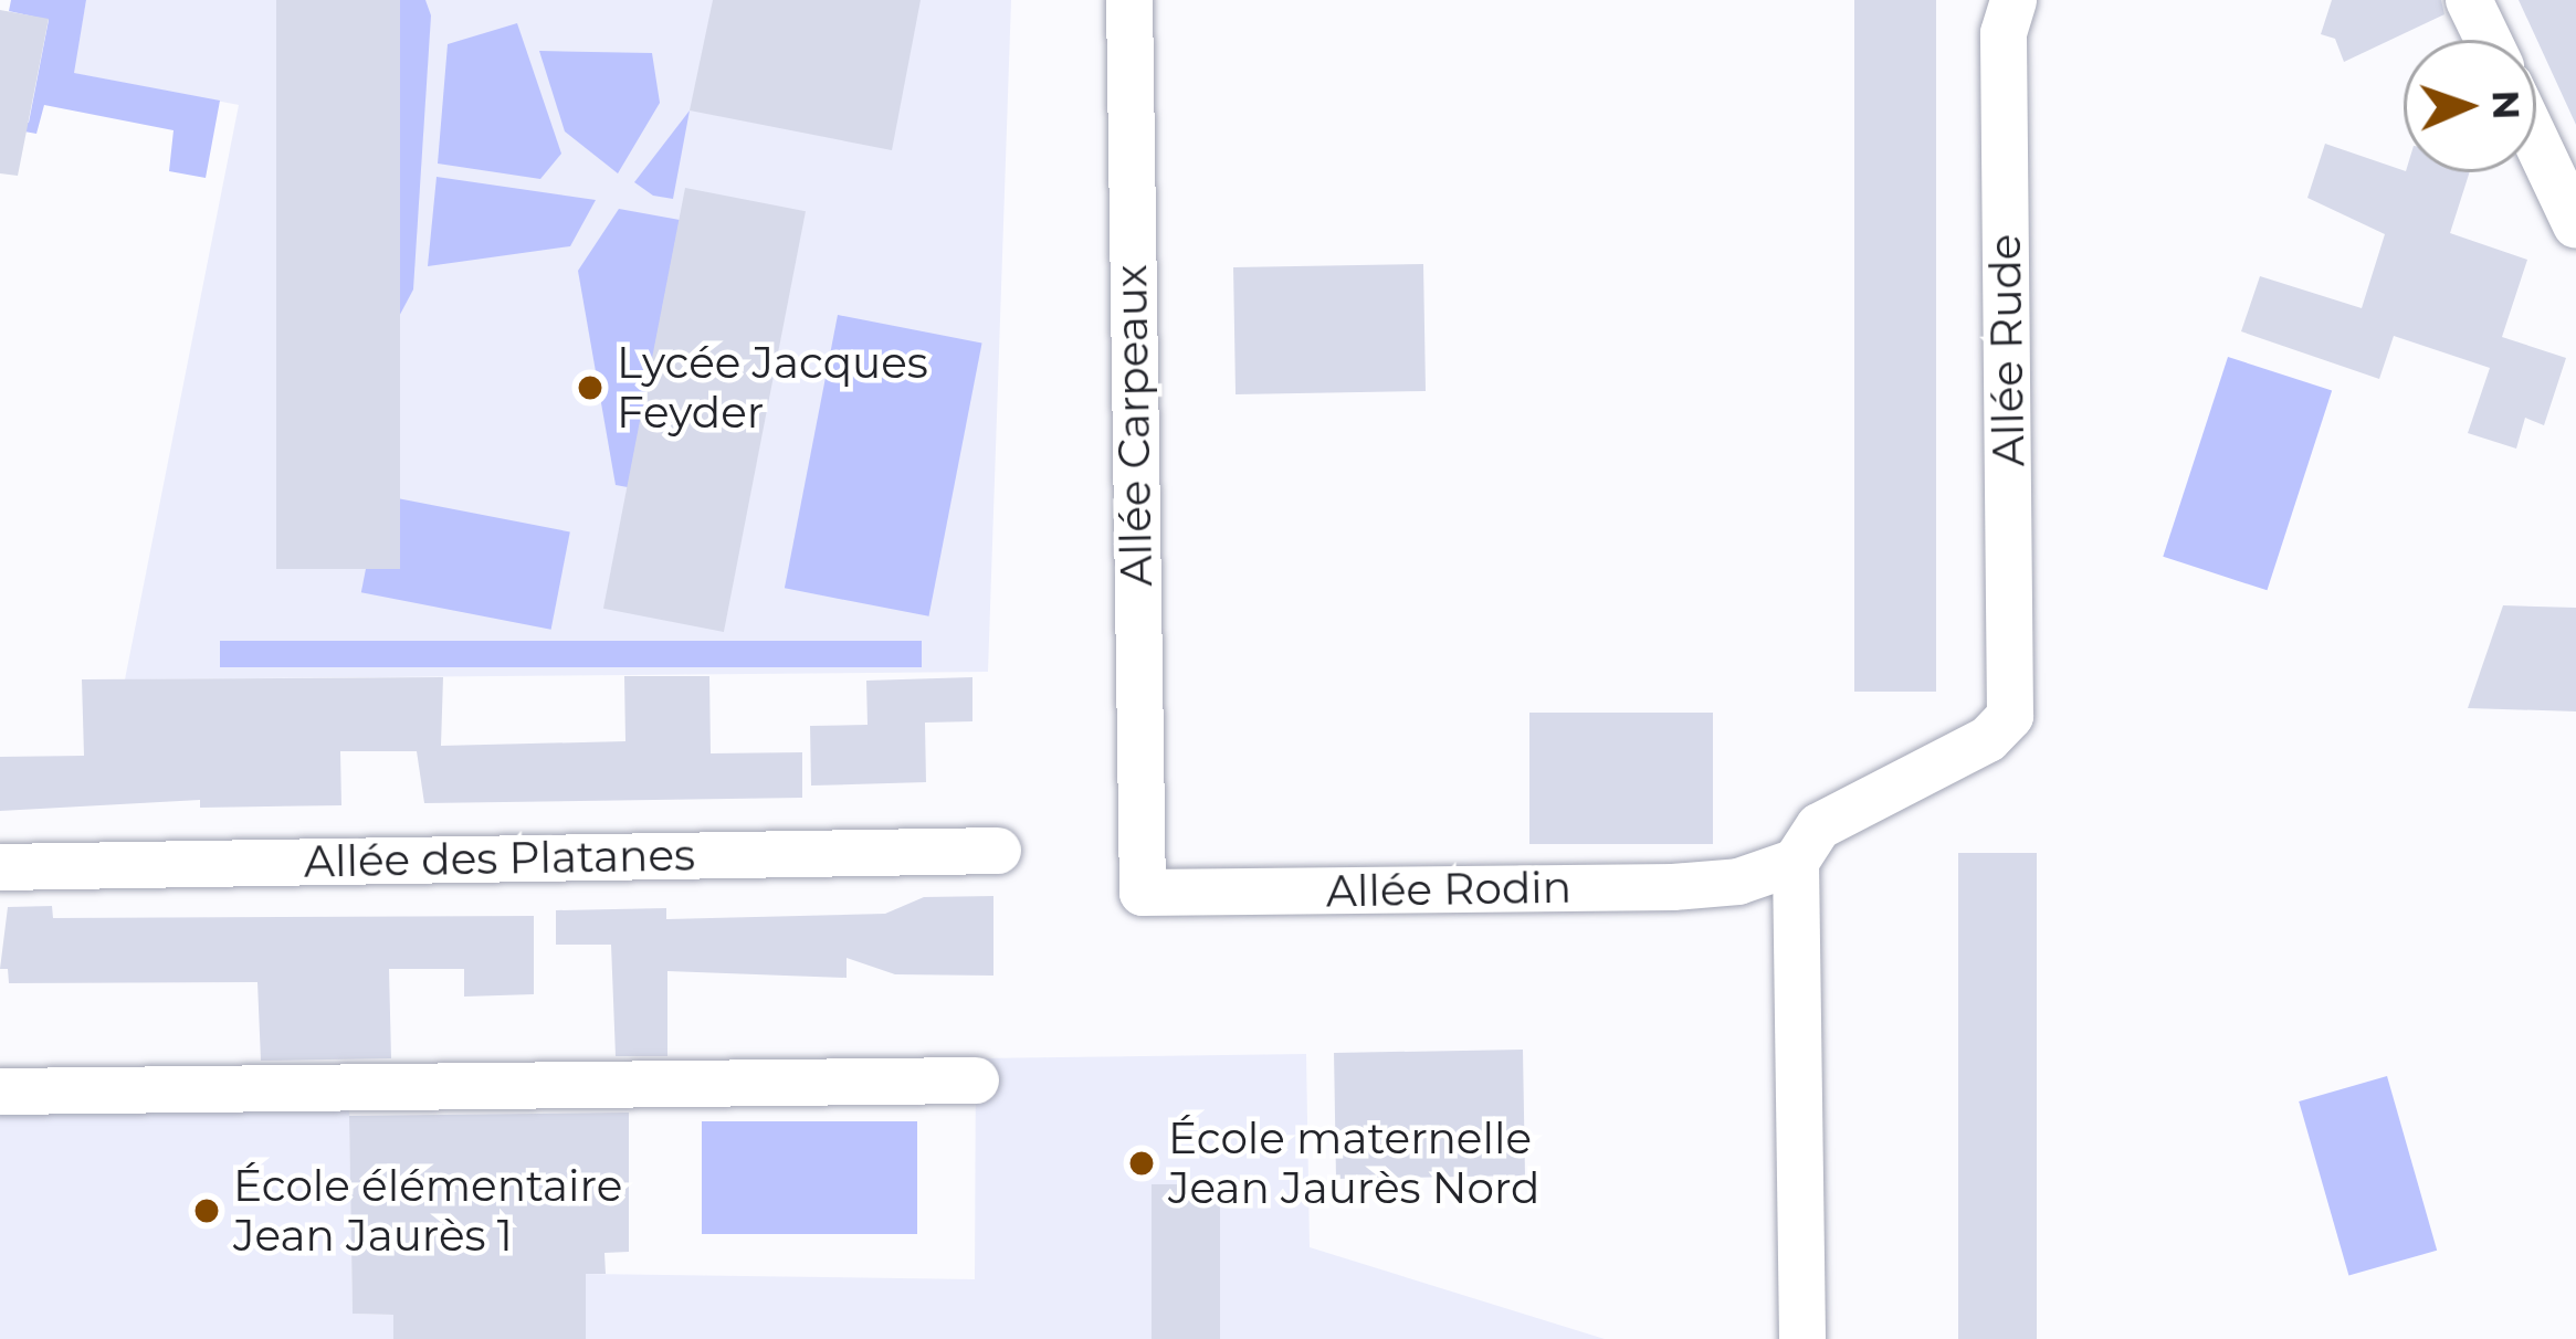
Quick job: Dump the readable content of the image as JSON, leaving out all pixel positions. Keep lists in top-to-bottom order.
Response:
{
  "streets": {
    "street": [
      "Allée Rude",
      "Allée Carpeaux",
      "Allée des Platanes",
      "Allée Rodin"
    ]
  },
  "crossings": [
    ["Allée Rude", "Allée Rodin"],
    ["Allée Carpeaux", "Allée Rodin"]
  ],
  "places": ["Lycée Jacques Feyder", "École maternelle Jean Jaurès Nord", "École élémentaire Jean Jaurès 1"],
  "north": "right"
}
